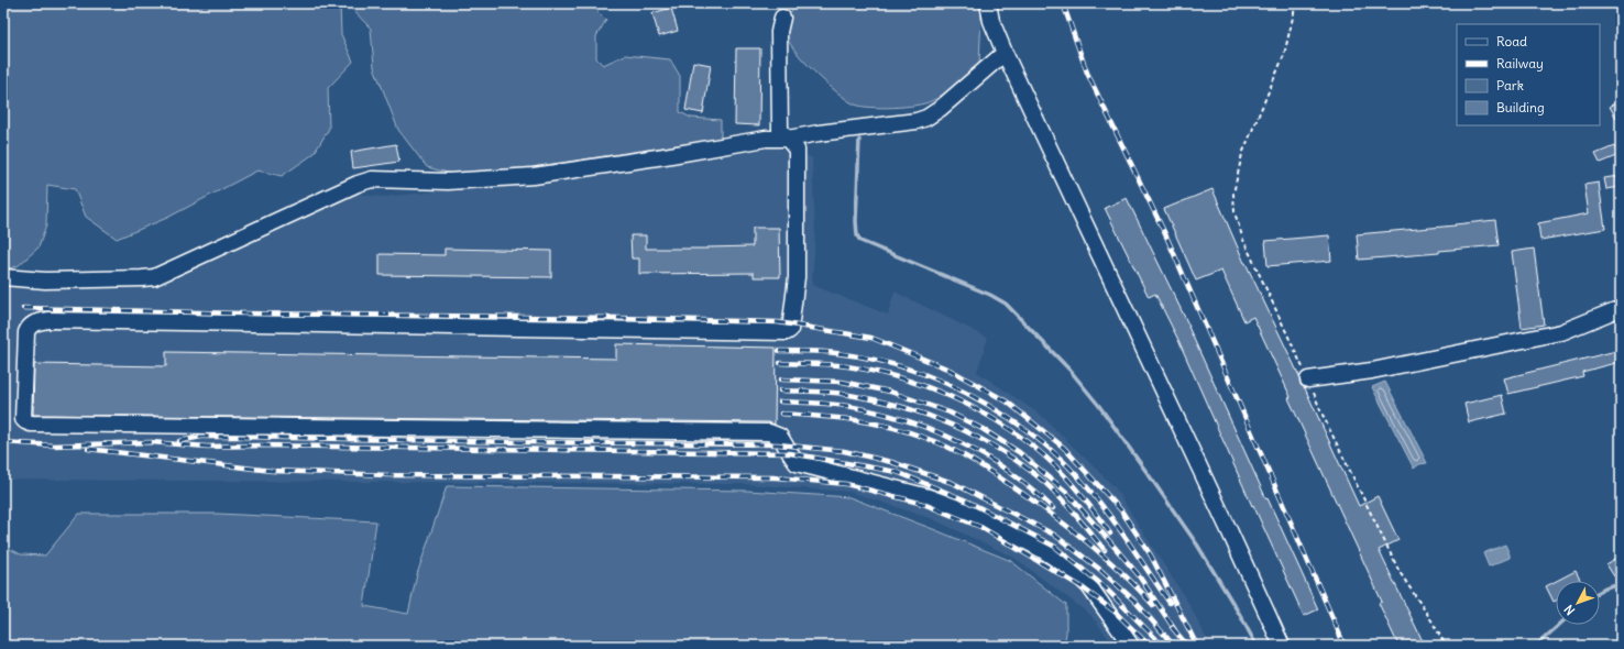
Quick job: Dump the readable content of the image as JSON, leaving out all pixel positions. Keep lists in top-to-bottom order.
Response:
{
  "legend": [
    "Road",
    "Railway",
    "Park",
    "Building"
  ],
  "north": "bottom left"
}
